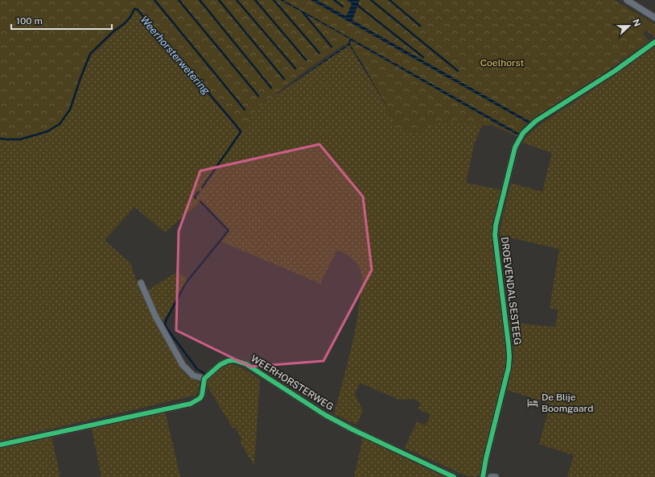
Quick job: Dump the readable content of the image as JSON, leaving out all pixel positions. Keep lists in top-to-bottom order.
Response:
{
  "streets": {
    "street": ["DROEVENDALSESTEEG", "WEERHORSTERWEG"]
  },
  "water": ["Weerhorsterwetering"],
  "parks": ["Coelhorst"],
  "places": {
    "hotel": ["De Blije Boomgaard"]
  },
  "scale_bar": "100 m",
  "north": "right"
}
